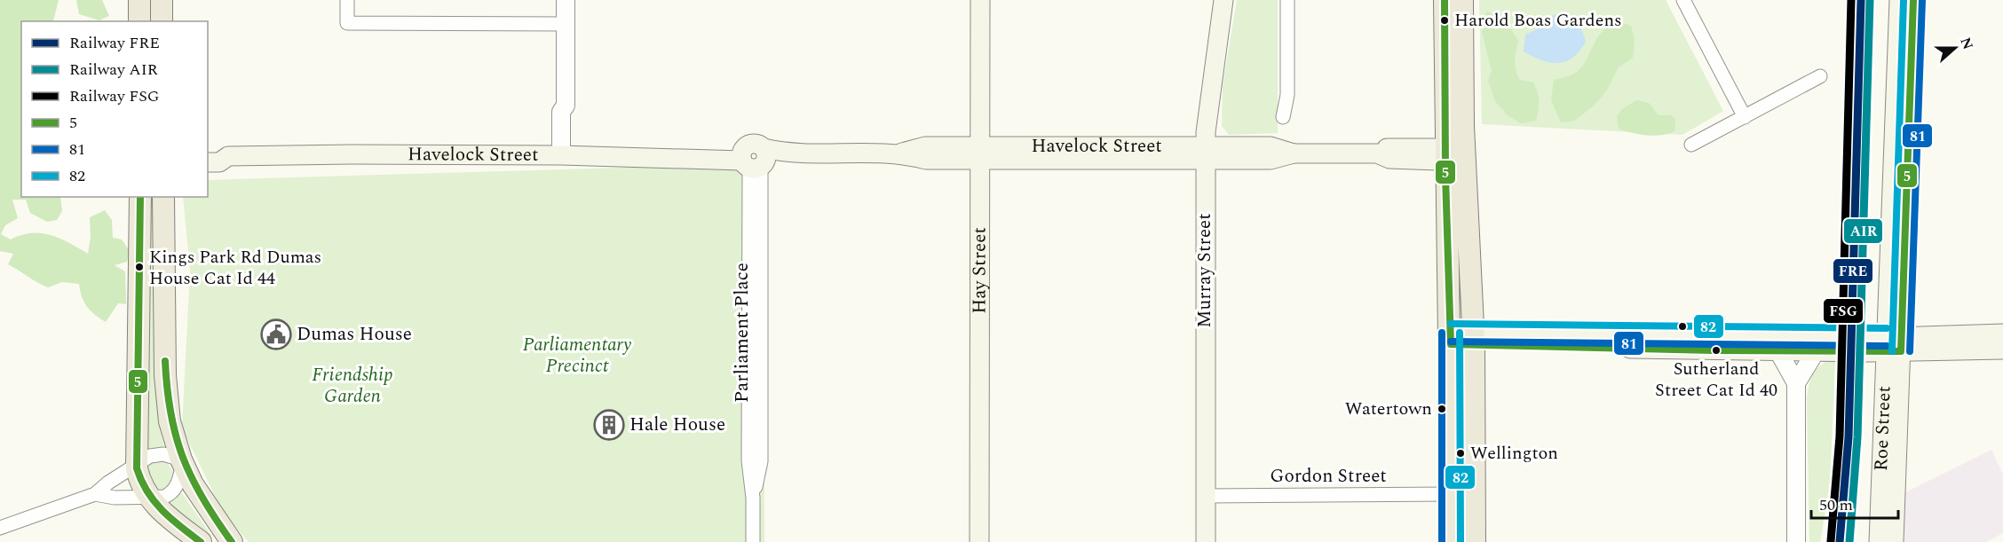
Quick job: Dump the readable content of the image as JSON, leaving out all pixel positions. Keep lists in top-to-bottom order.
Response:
{
  "streets": {
    "main road": [
      "Havelock Street",
      "Hay Street",
      "Murray Street",
      "Roe Street"
    ],
    "street": ["Parliament Place", "Gordon Street"]
  },
  "crossings": [
    ["Havelock Street", "Hay Street"],
    ["Havelock Street", "Murray Street"],
    ["Havelock Street", "Parliament Place"],
    ["Murray Street", "Gordon Street"]
  ],
  "parks": ["Parliamentary Precinct", "Friendship Garden"],
  "places": {
    "other": [
      "Harold Boas Gardens",
      "Kings Park Rd Dumas House Cat Id 44",
      "Sutherland Street Cat Id 40",
      "Watertown",
      "Wellington"
    ],
    "public building": ["Dumas House"],
    "building": ["Hale House"]
  },
  "lines": [
    "rail line FRE",
    "rail line AIR",
    "rail line FSG",
    "transit line 5",
    "transit line 81",
    "transit line 82"
  ],
  "legend": [
    "Railway FRE",
    "Railway AIR",
    "Railway FSG",
    "5",
    "81",
    "82"
  ],
  "scale_bar": "50 m",
  "north": "right"
}
